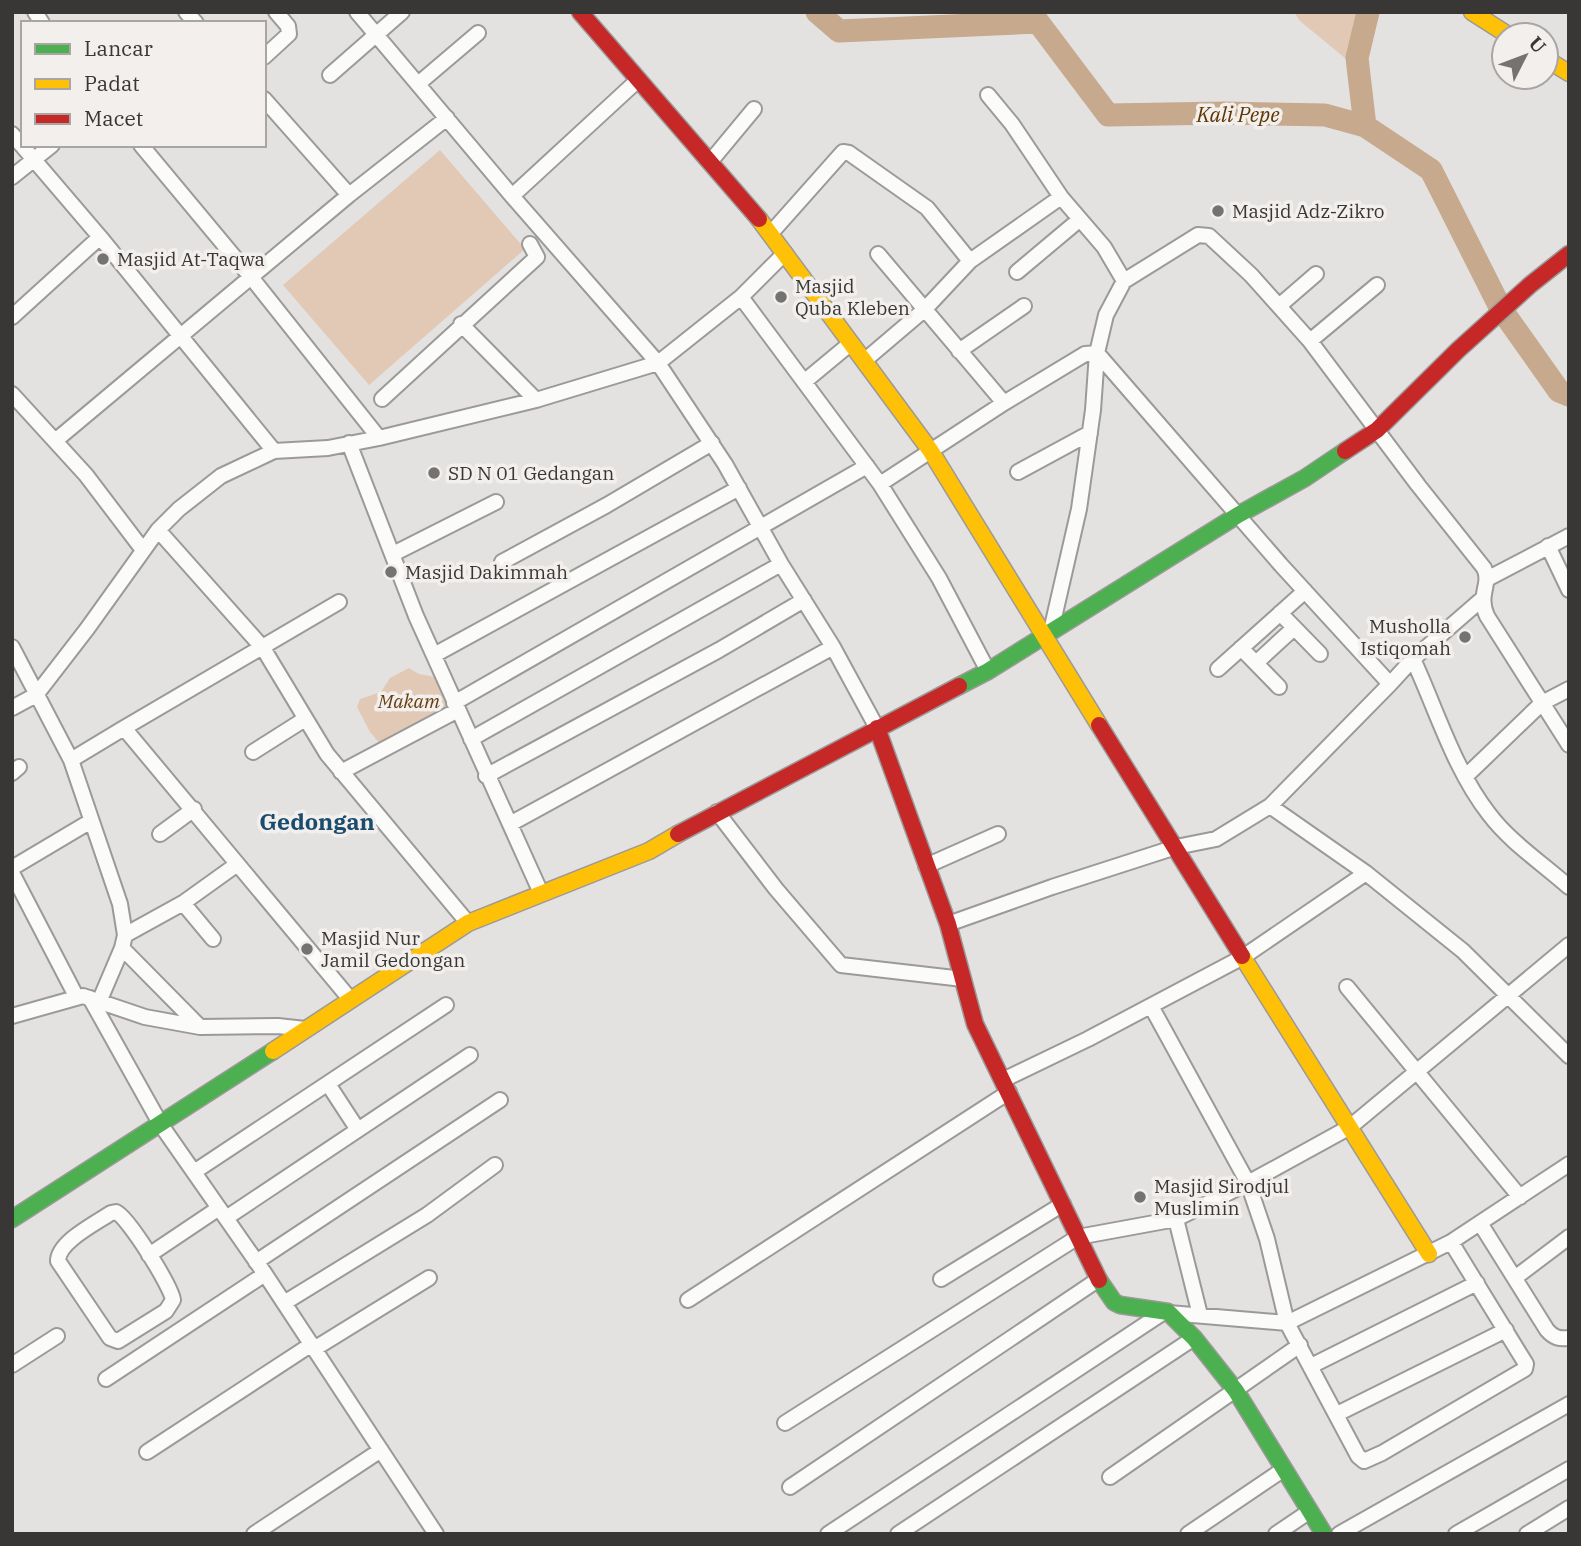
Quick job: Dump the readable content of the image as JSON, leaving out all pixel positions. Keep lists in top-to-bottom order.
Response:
{
  "districts": ["Gedongan"],
  "water": ["Kali Pepe"],
  "parks": ["Makam"],
  "places": [
    "Masjid Adz-Zikro",
    "Masjid At-Taqwa",
    "Masjid Quba Kleben",
    "SD N 01 Gedangan",
    "Masjid Dakimmah",
    "Musholla Istiqomah",
    "Masjid Nur Jamil Gedongan",
    "Masjid Sirodjul Muslimin"
  ],
  "legend": ["Lancar", "Padat", "Macet"],
  "north": "top right"
}
